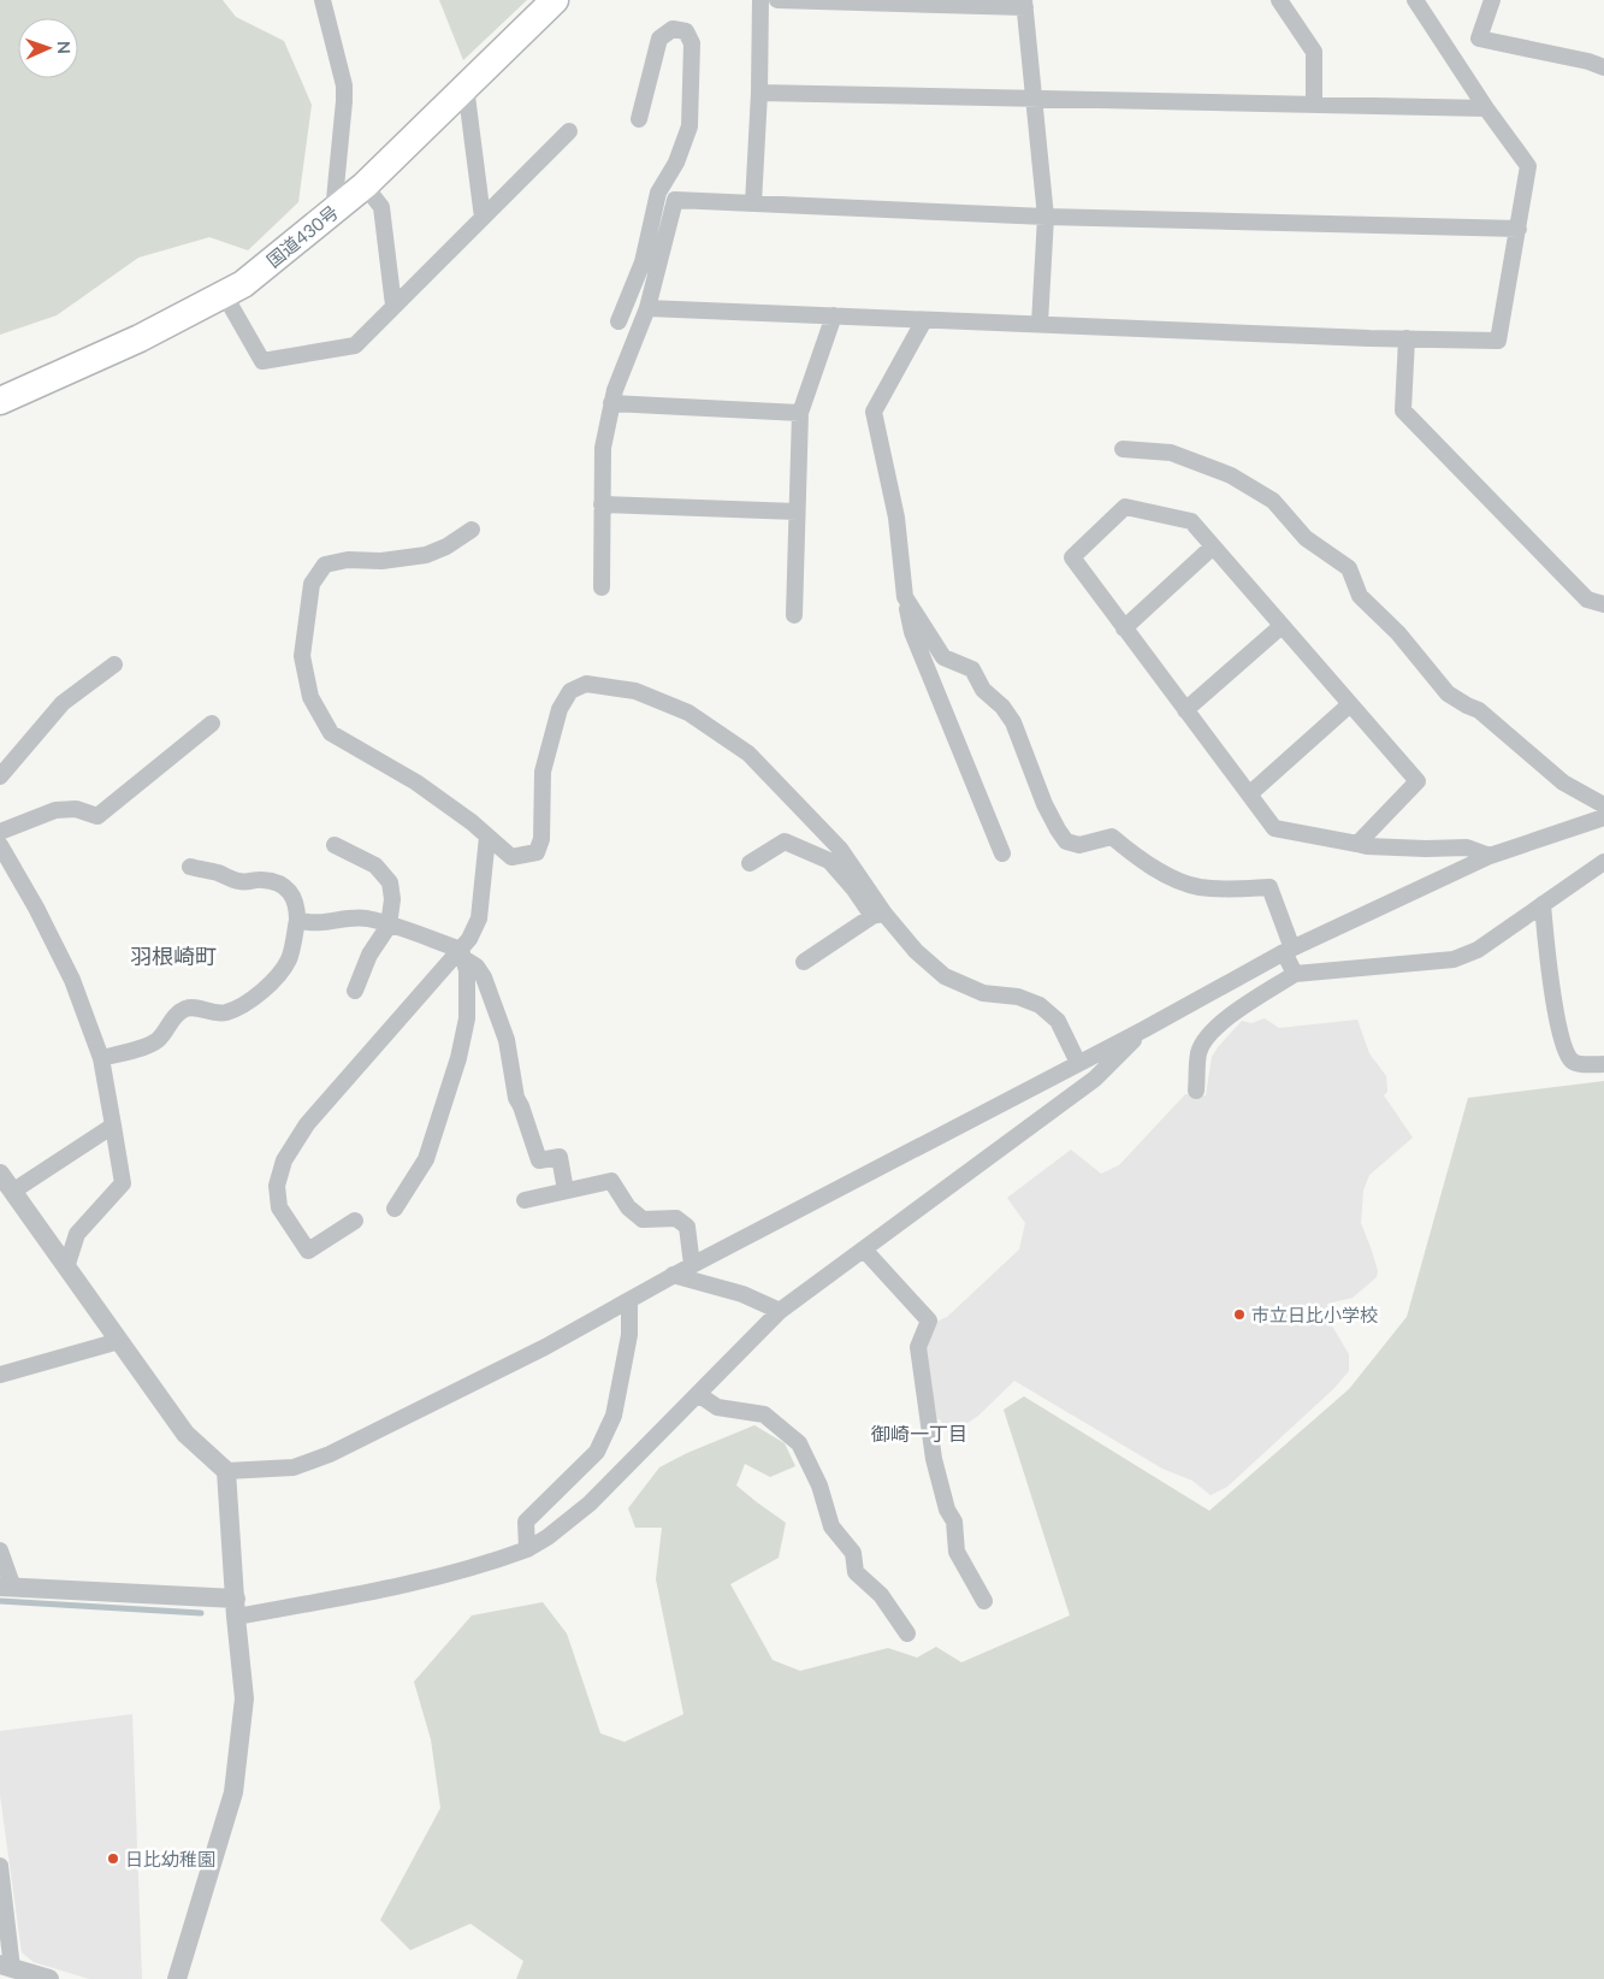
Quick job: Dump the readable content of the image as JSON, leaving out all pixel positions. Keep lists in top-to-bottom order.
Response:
{
  "streets": {
    "highway": ["国道430号"]
  },
  "districts": ["羽根崎町", "御崎一丁目"],
  "places": ["市立日比小学校", "日比幼稚園"],
  "north": "right"
}
